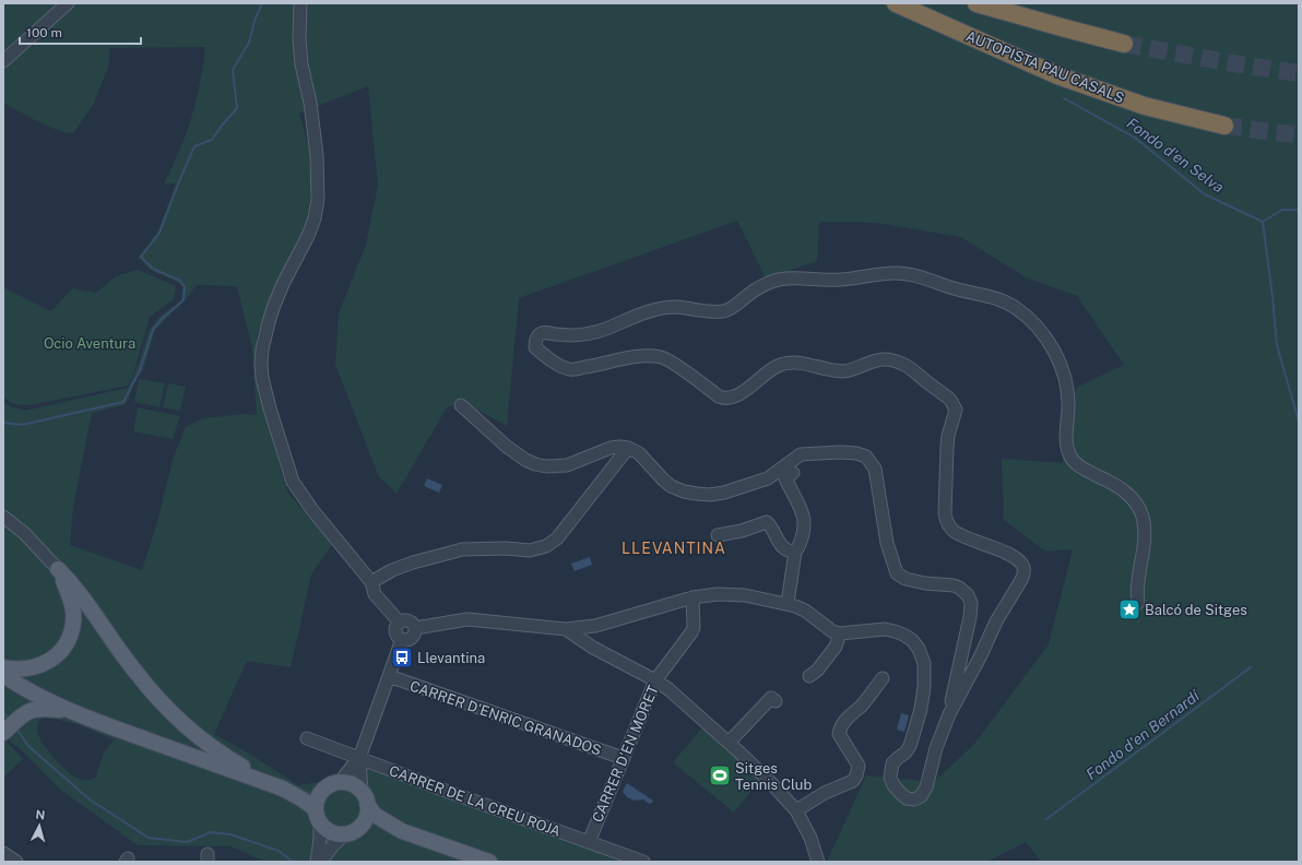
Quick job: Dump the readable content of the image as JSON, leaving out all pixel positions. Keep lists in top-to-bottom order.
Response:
{
  "streets": {
    "highway": ["AUTOPISTA PAU CASALS"],
    "street": ["CARRER D'ENRIC GRANADOS", "CARRER D'EN MORET", "CARRER DE LA CREU ROJA"]
  },
  "crossings": [
    ["CARRER D'ENRIC GRANADOS", "CARRER D'EN MORET"],
    ["CARRER D'EN MORET", "CARRER DE LA CREU ROJA"]
  ],
  "districts": ["LLEVANTINA"],
  "water": ["Fondo d'en Selva", "Fondo d'en Bernardí"],
  "parks": ["Ocio Aventura"],
  "places": {
    "place": ["Balcó de Sitges"],
    "bus stop": ["Llevantina"],
    "sports": ["Sitges Tennis Club"]
  },
  "scale_bar": "100 m",
  "north": "top"
}
